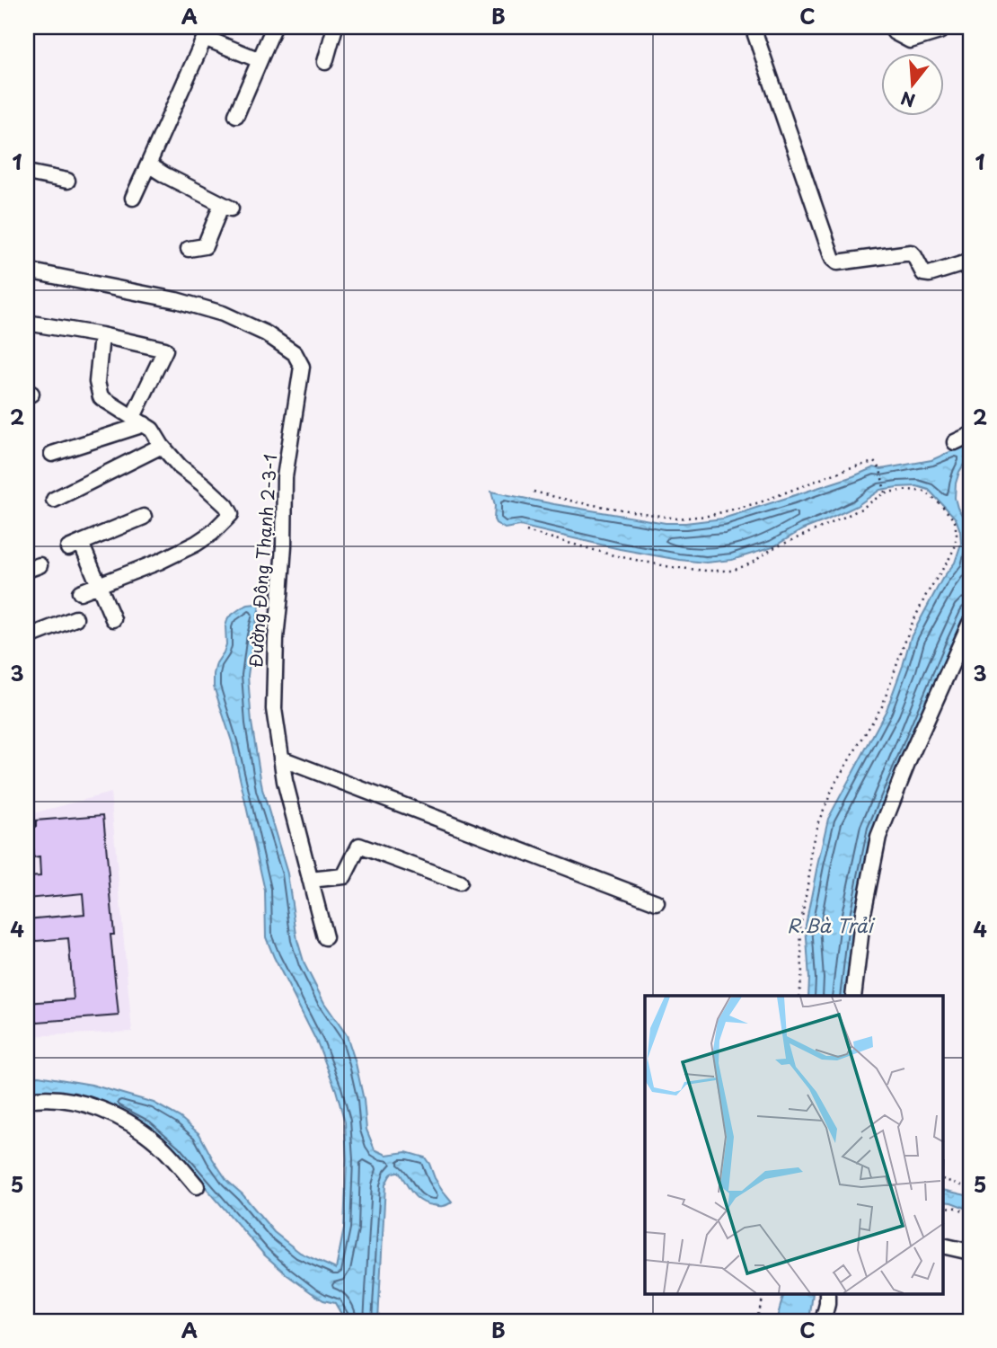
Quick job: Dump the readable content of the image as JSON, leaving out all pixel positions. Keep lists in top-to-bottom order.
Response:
{
  "streets": {
    "street": ["Đường Đông Thạnh 2-3-1"]
  },
  "water": ["R.Bà Trải"],
  "north": "bottom",
  "grid": {
    "columns": ["A", "B", "C"],
    "rows": [
      "1",
      "2",
      "3",
      "4",
      "5"
    ]
  }
}
